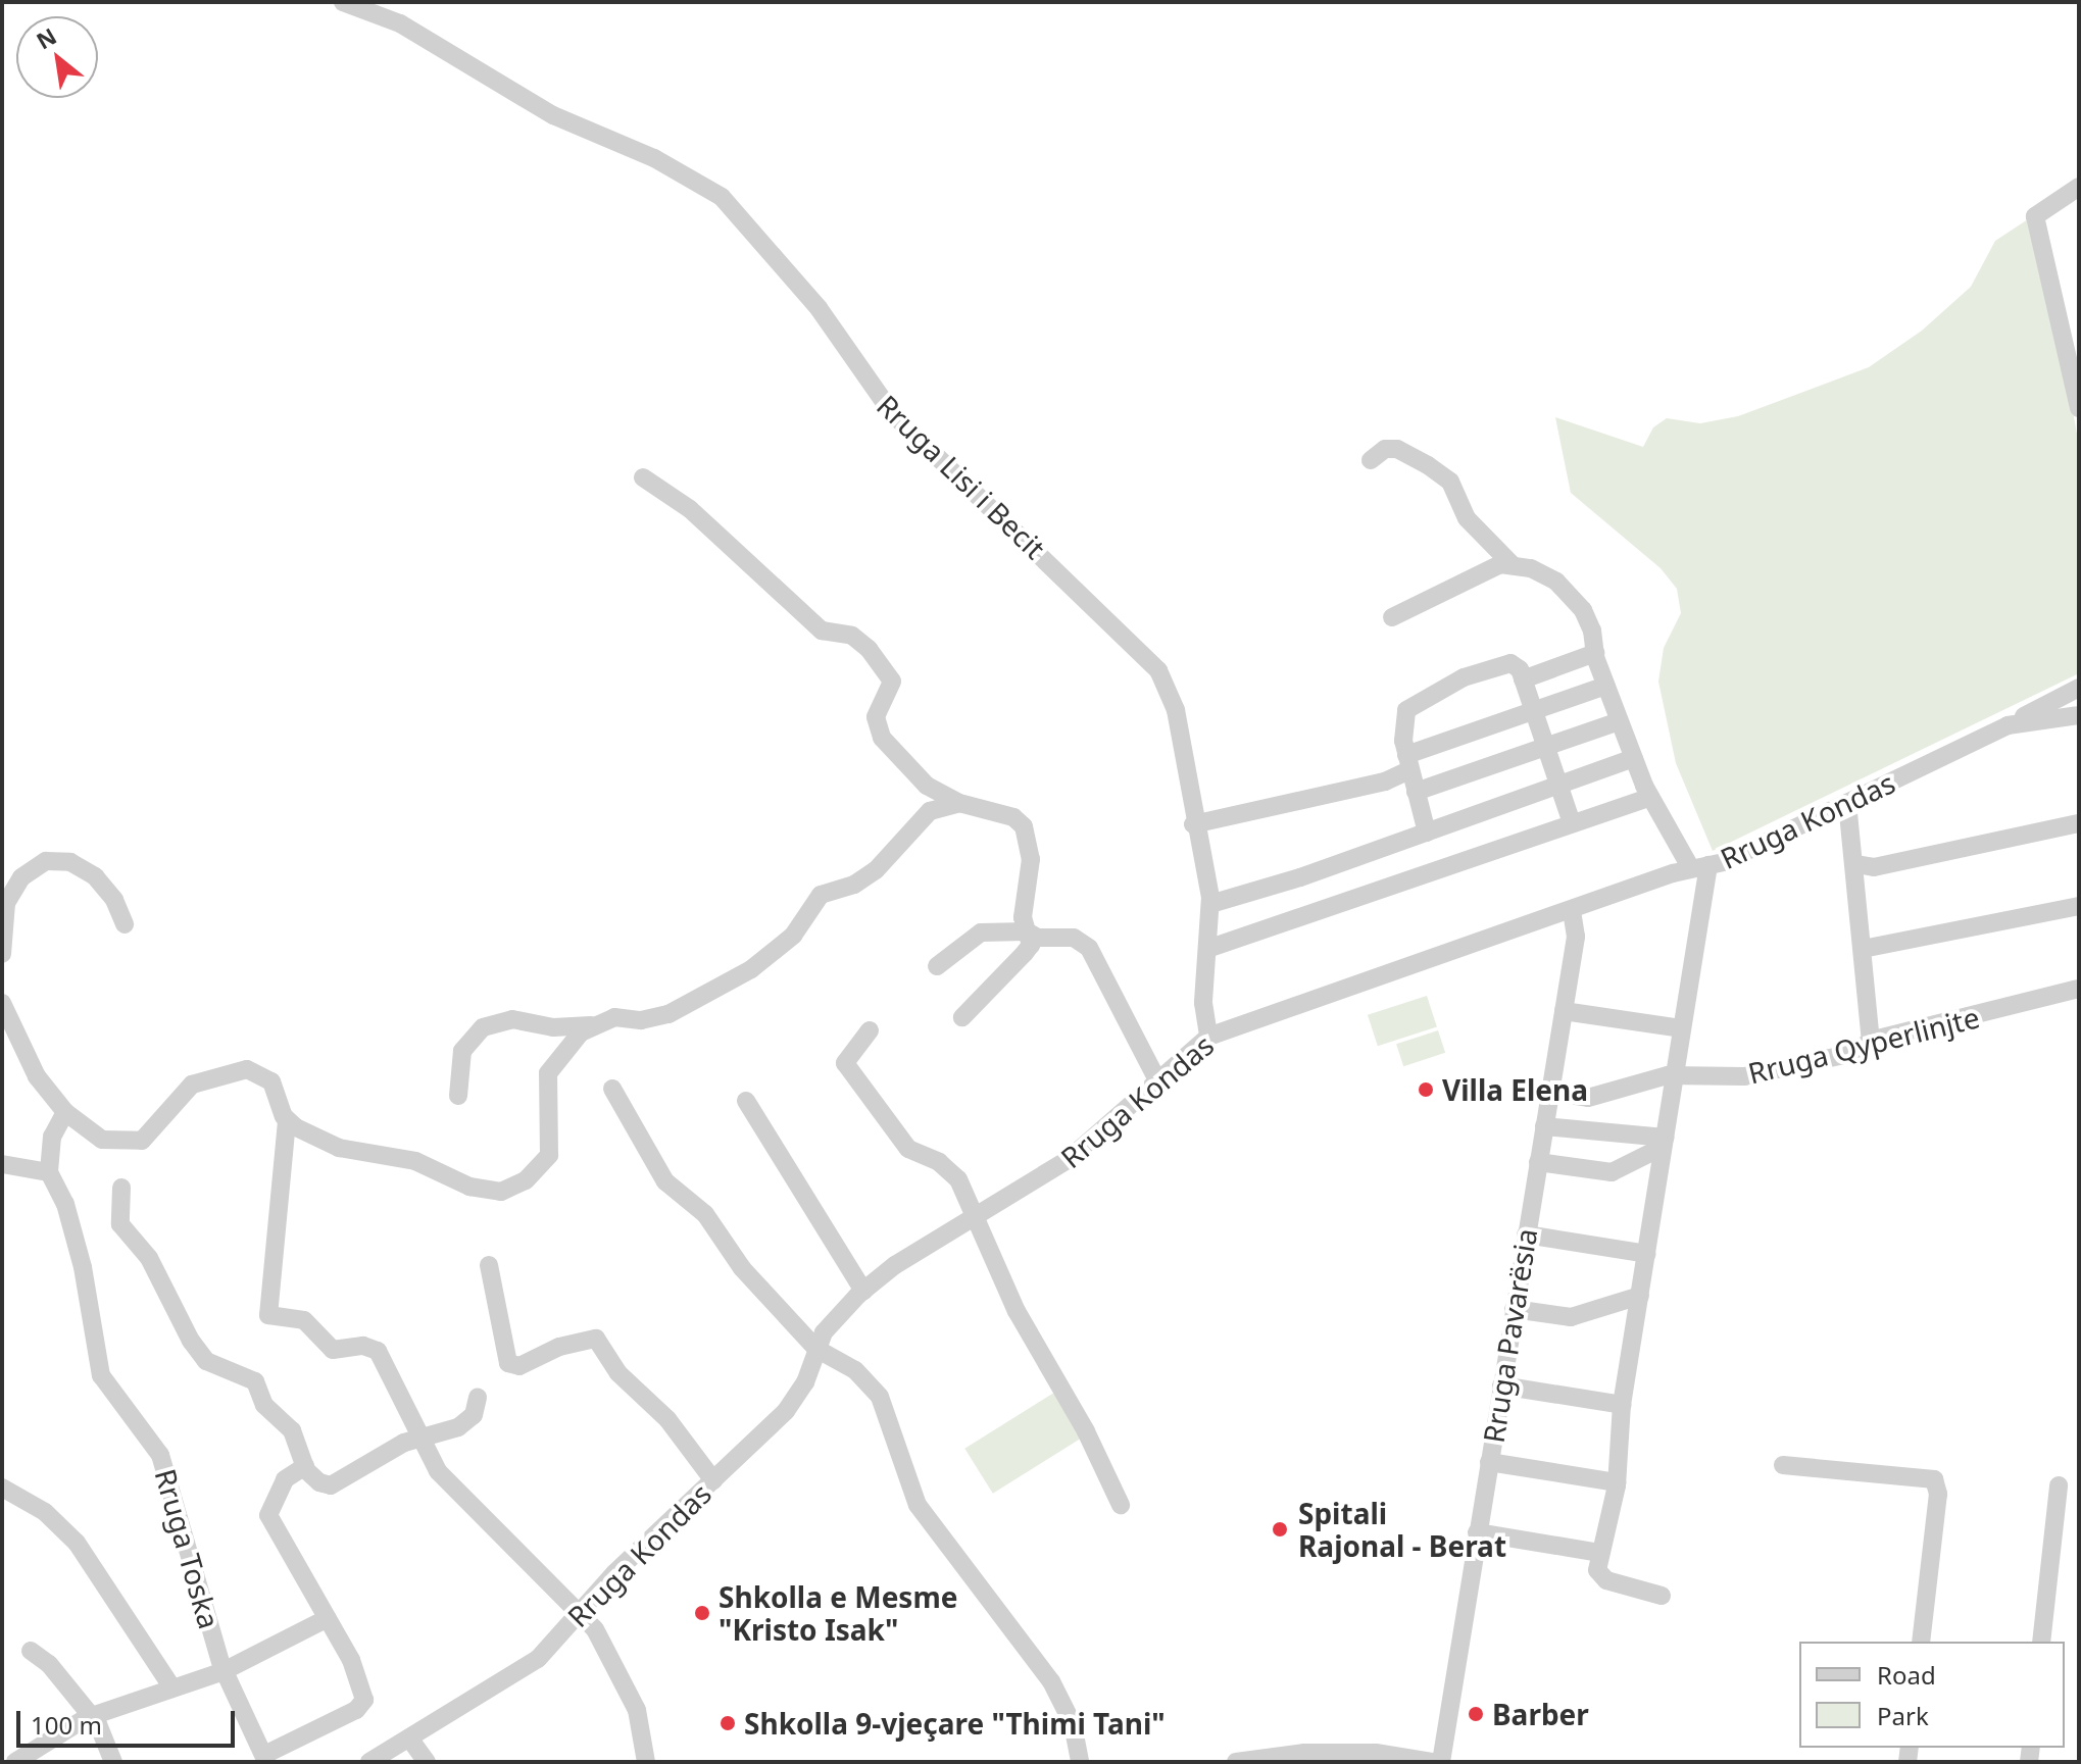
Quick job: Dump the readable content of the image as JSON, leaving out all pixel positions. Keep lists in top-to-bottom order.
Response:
{
  "streets": {
    "street": [
      "Rruga Lisi i Becit",
      "Rruga Kondas",
      "Rruga Qyperlinjte",
      "Rruga Pavarësia",
      "Rruga Toska"
    ]
  },
  "crossings": [
    ["Rruga Lisi i Becit", "Rruga Kondas"],
    ["Rruga Kondas", "Rruga Pavarësia"],
    ["Rruga Qyperlinjte", "Rruga Pavarësia"]
  ],
  "places": [
    "Villa Elena",
    "Spitali Rajonal - Berat",
    "Shkolla e Mesme \"Kristo Isak\"",
    "Barber",
    "Shkolla 9-vjeçare \"Thimi Tani\""
  ],
  "legend": ["Road", "Park"],
  "scale_bar": "100 m",
  "north": "top left"
}
